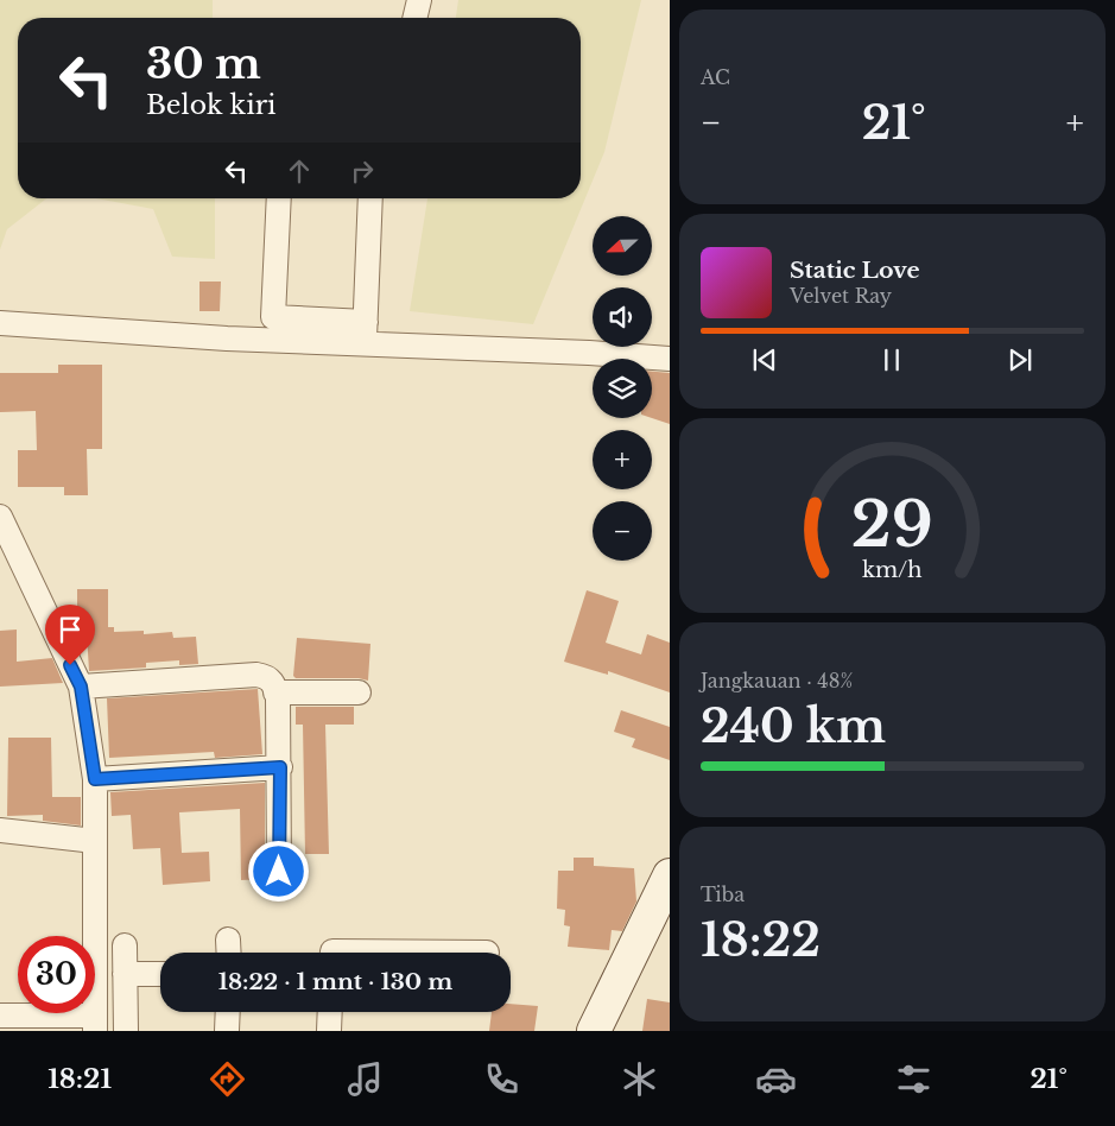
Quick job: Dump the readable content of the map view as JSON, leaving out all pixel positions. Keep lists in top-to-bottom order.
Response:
{
  "north": "left",
  "page": {
    "tile": [
      "AC",
      ["Jangkauan · 48%", "240 km"],
      ["Tiba", "18:22"]
    ],
    "turn": ["30 m", "Belok kiri"],
    "heat": ["−", "21°", "+"],
    "map_buttons": ["+", "−"],
    "song": ["Static Love", "Velvet Ray"],
    "limit": "30",
    "trip": "18:22 · 1 mnt · 130 m",
    "tabs": ["18:21", "21°"],
    "gauge": ["29", "km/h"]
  }
}
